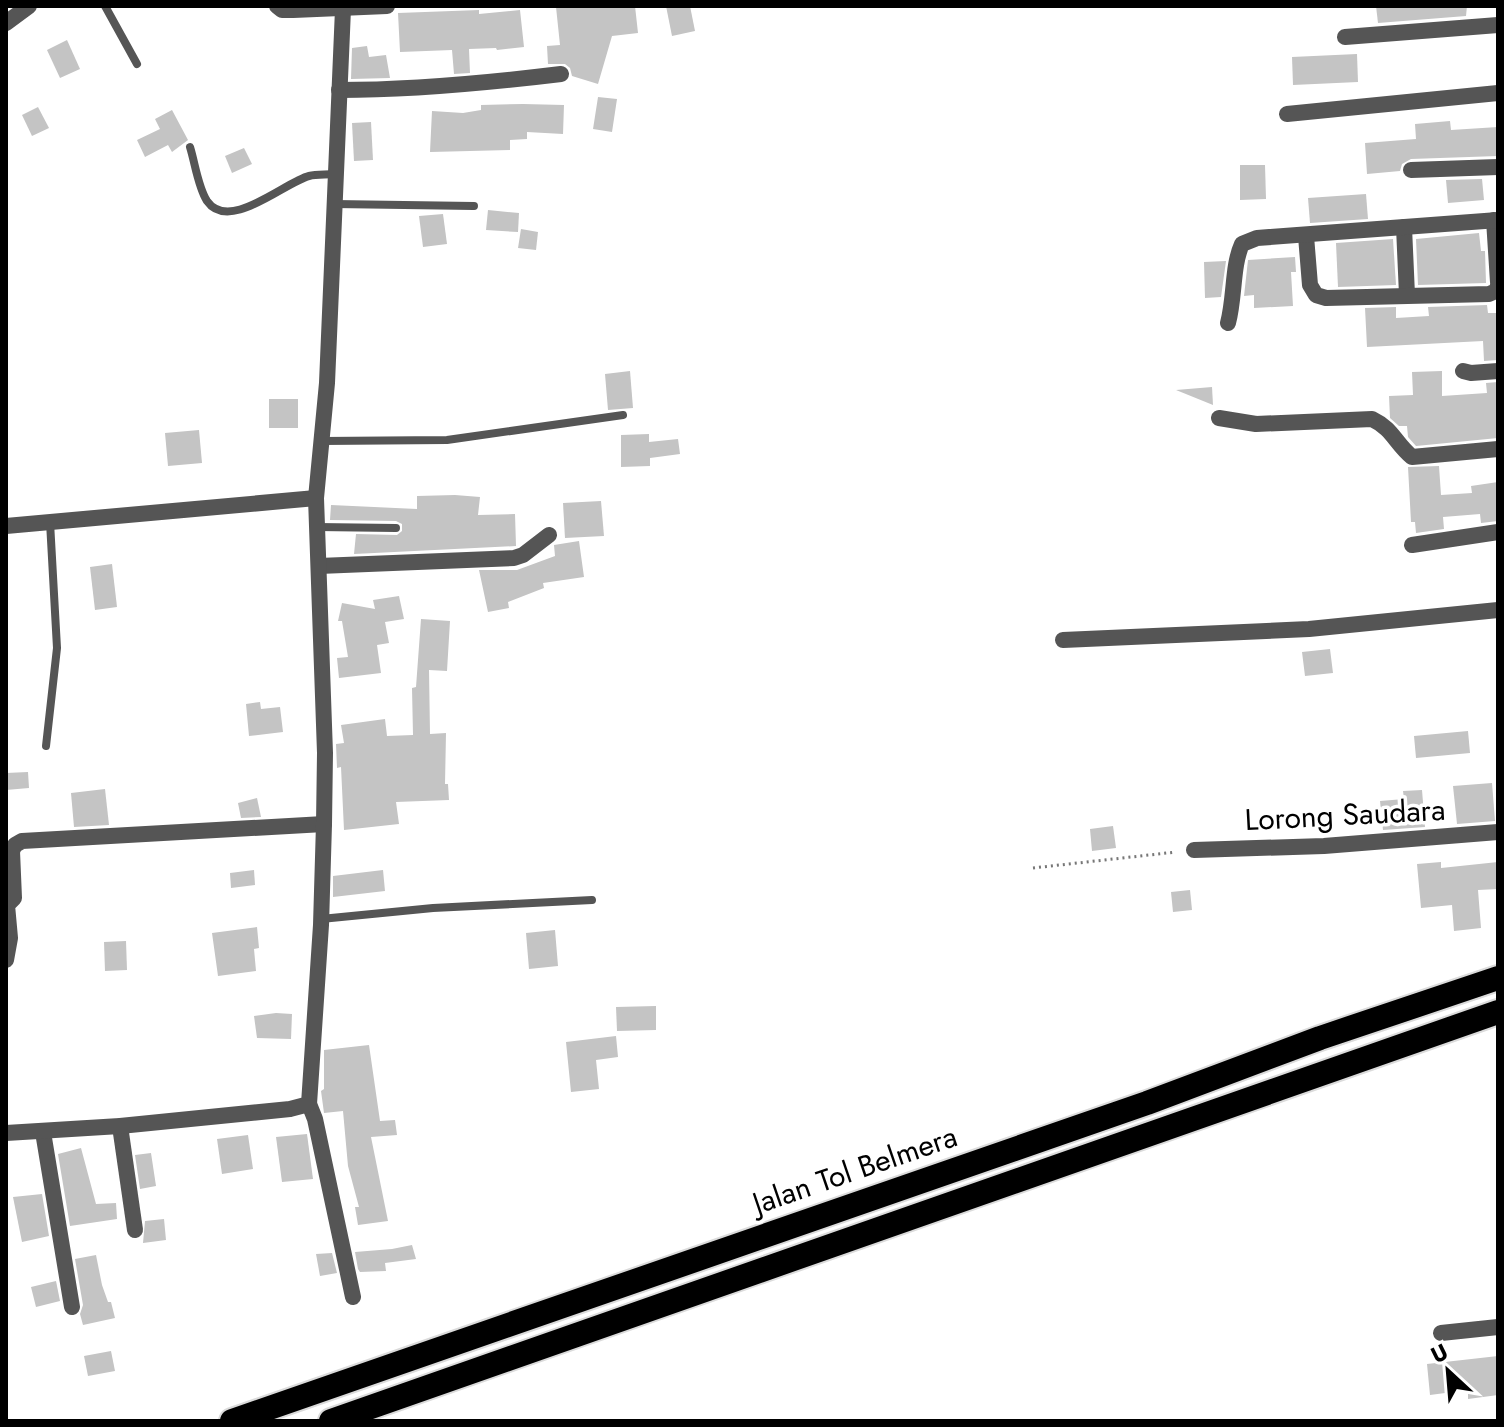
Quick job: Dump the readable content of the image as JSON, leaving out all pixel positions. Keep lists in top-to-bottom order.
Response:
{
  "streets": {
    "highway": ["Jalan Tol Belmera"],
    "street": ["Lorong Saudara"]
  },
  "north": "top left"
}
